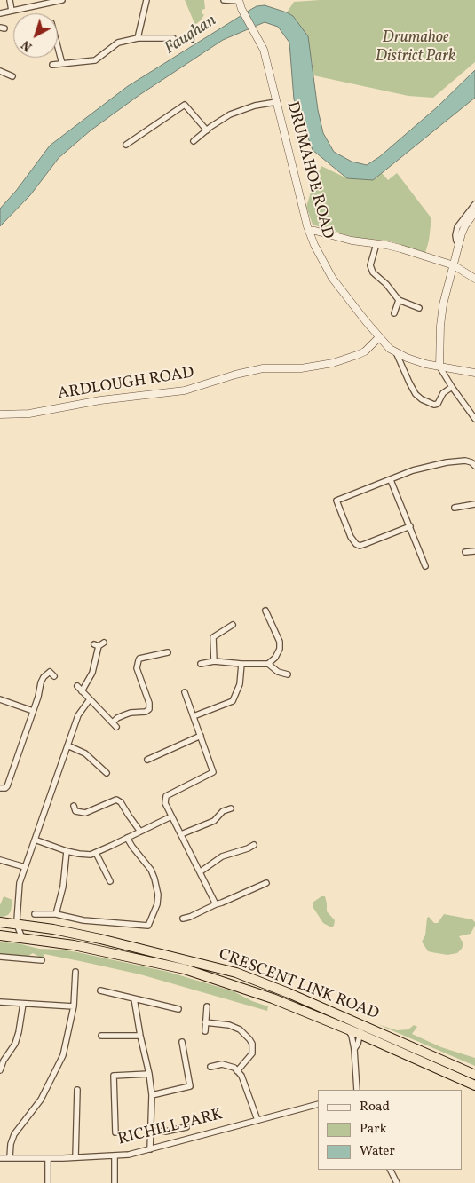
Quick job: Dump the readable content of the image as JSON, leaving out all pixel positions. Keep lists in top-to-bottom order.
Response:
{
  "streets": {
    "highway": ["CRESCENT LINK ROAD"],
    "street": ["DRUMAHOE ROAD", "ARDLOUGH ROAD", "RICHILL PARK"]
  },
  "crossings": [
    ["DRUMAHOE ROAD", "ARDLOUGH ROAD"]
  ],
  "water": ["Faughan"],
  "parks": ["Drumahoe District Park"],
  "legend": ["Road", "Park", "Water"],
  "north": "bottom left"
}
